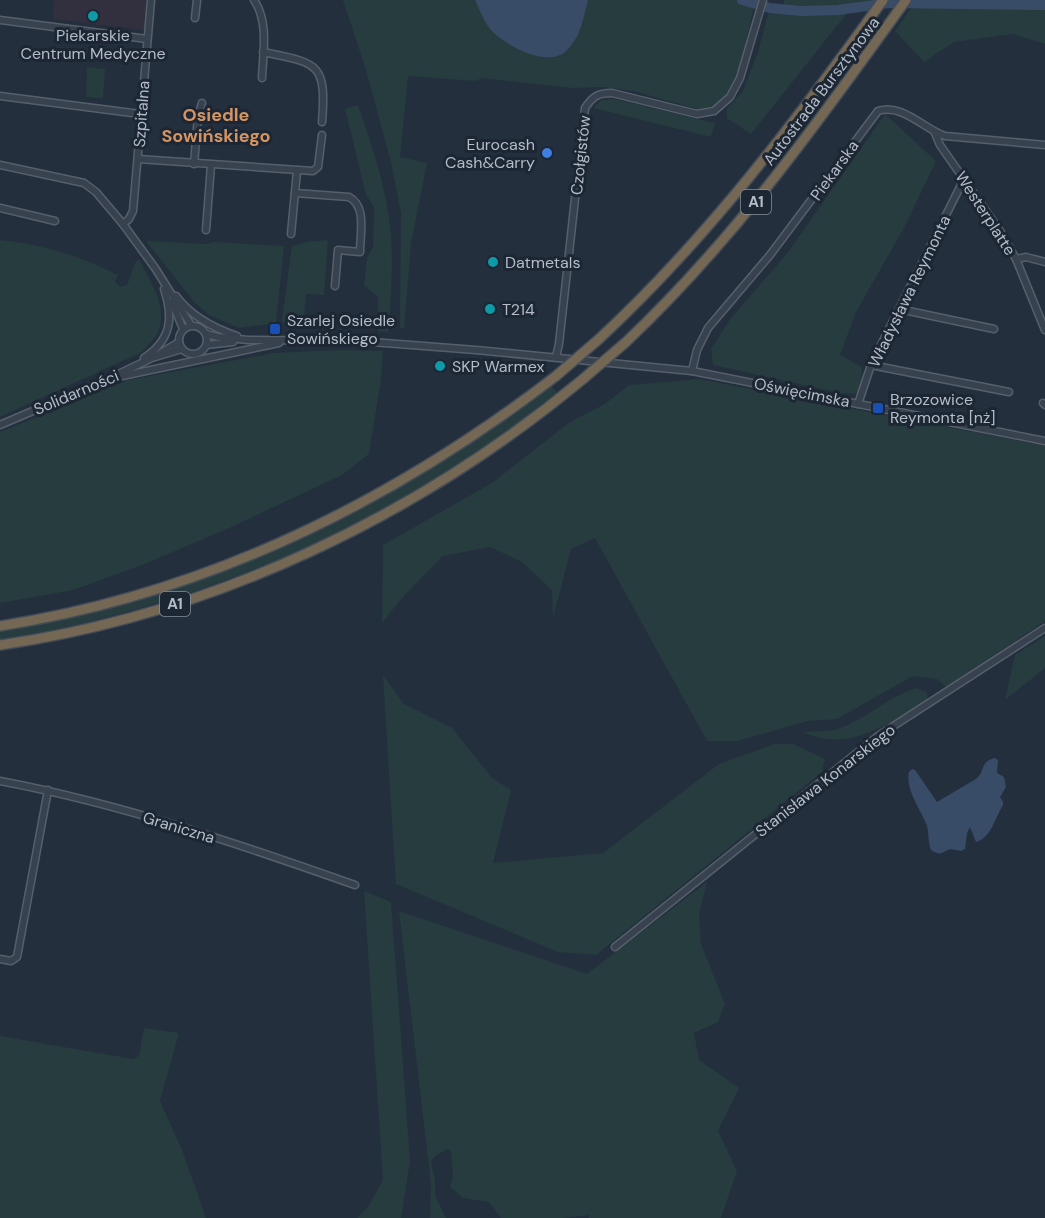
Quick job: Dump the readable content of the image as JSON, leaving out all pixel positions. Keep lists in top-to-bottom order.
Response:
{
  "streets": {
    "highway": ["Autostrada Bursztynowa", "A1"],
    "street": [
      "Szpitalna",
      "Czołgistów",
      "Piekarska",
      "Westerplatte",
      "Władysława Reymonta",
      "Solidarności",
      "Oświęcimska",
      "Stanisława Konarskiego",
      "Graniczna"
    ]
  },
  "crossings": [
    ["Czołgistów", "Oświęcimska"],
    ["Piekarska", "Westerplatte"],
    ["Piekarska", "Oświęcimska"],
    ["Westerplatte", "Władysława Reymonta"],
    ["Władysława Reymonta", "Oświęcimska"]
  ],
  "districts": ["Osiedle Sowińskiego"],
  "places": {
    "other": [
      "Piekarskie Centrum Medyczne",
      "Eurocash Cash&Carry",
      "Datmetals",
      "T214",
      "SKP Warmex"
    ],
    "transit": ["Szarlej Osiedle Sowińskiego", "Brzozowice Reymonta [nż]"]
  }
}
